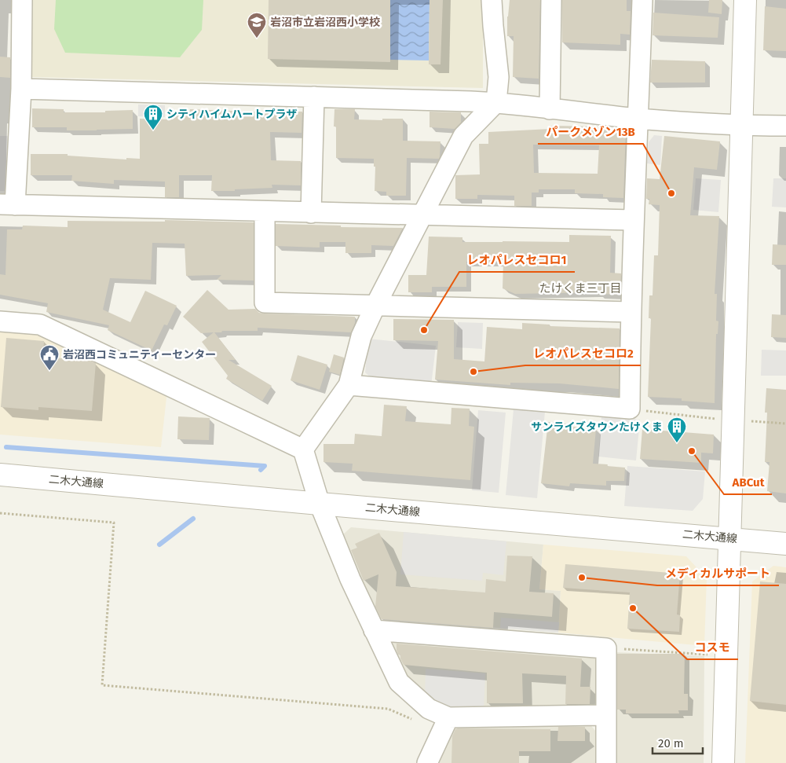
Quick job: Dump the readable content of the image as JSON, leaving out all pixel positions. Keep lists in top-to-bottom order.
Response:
{
  "streets": {
    "street": ["二木大通線"]
  },
  "districts": ["たけくま三丁目"],
  "places": {
    "school or university": ["岩沼市立岩沼西小学校"],
    "building": ["シティハイムハートプラザ", "サンライズタウンたけくま"],
    "other": [
      "パークメゾン13B",
      "レオパレスセコロ1",
      "レオパレスセコロ2",
      "ABCut",
      "メディカルサポート",
      "コスモ"
    ],
    "public building": ["岩沼西コミュニティーセンター"]
  },
  "scale_bar": "20 m"
}
